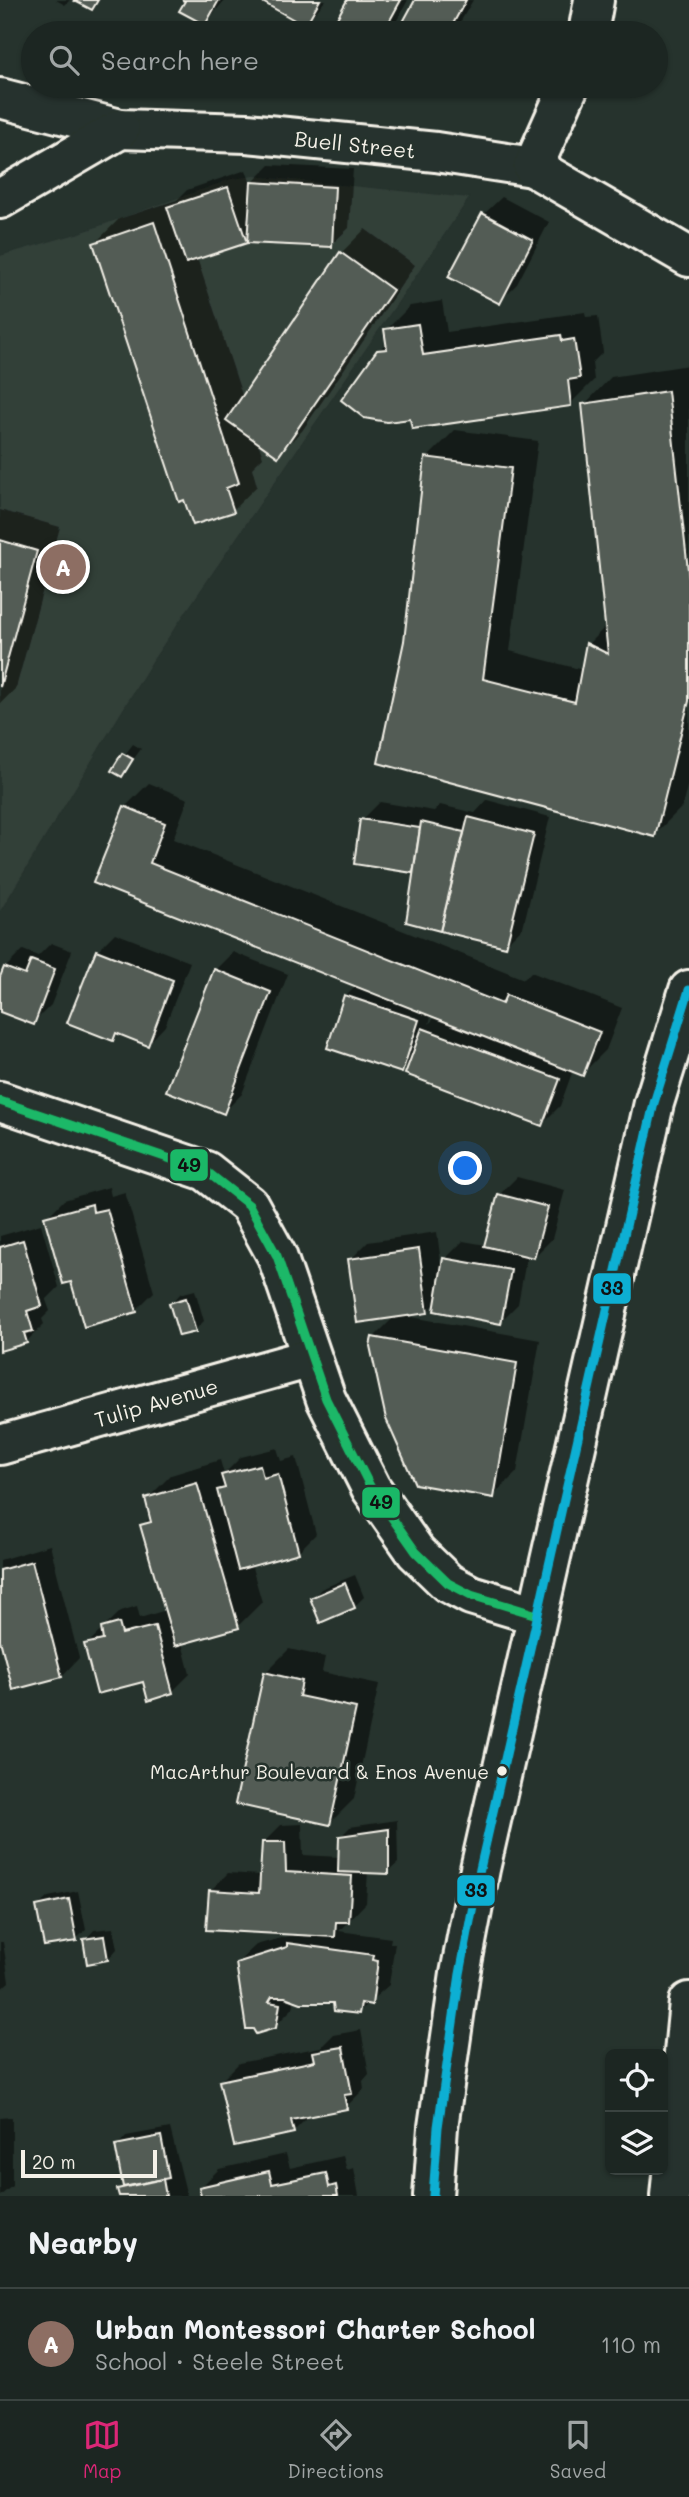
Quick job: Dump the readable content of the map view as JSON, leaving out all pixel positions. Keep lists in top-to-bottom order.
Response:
{
  "streets": {
    "main road": ["Buell Street", "Tulip Avenue"]
  },
  "places": ["MacArthur Boulevard & Enos Avenue"],
  "lines": ["transit line 33", "transit line 49"],
  "scale_bar": "20 m",
  "page": {
    "search": "Search here",
    "pins": "A",
    "scale": "20 m",
    "heading": "Nearby",
    "list": [
      {
        "mark": "A",
        "name": "Urban Montessori Charter School",
        "note": "School · Steele Street",
        "value": "110 m"
      }
    ],
    "nav": ["Map", "Directions", "Saved"]
  }
}
